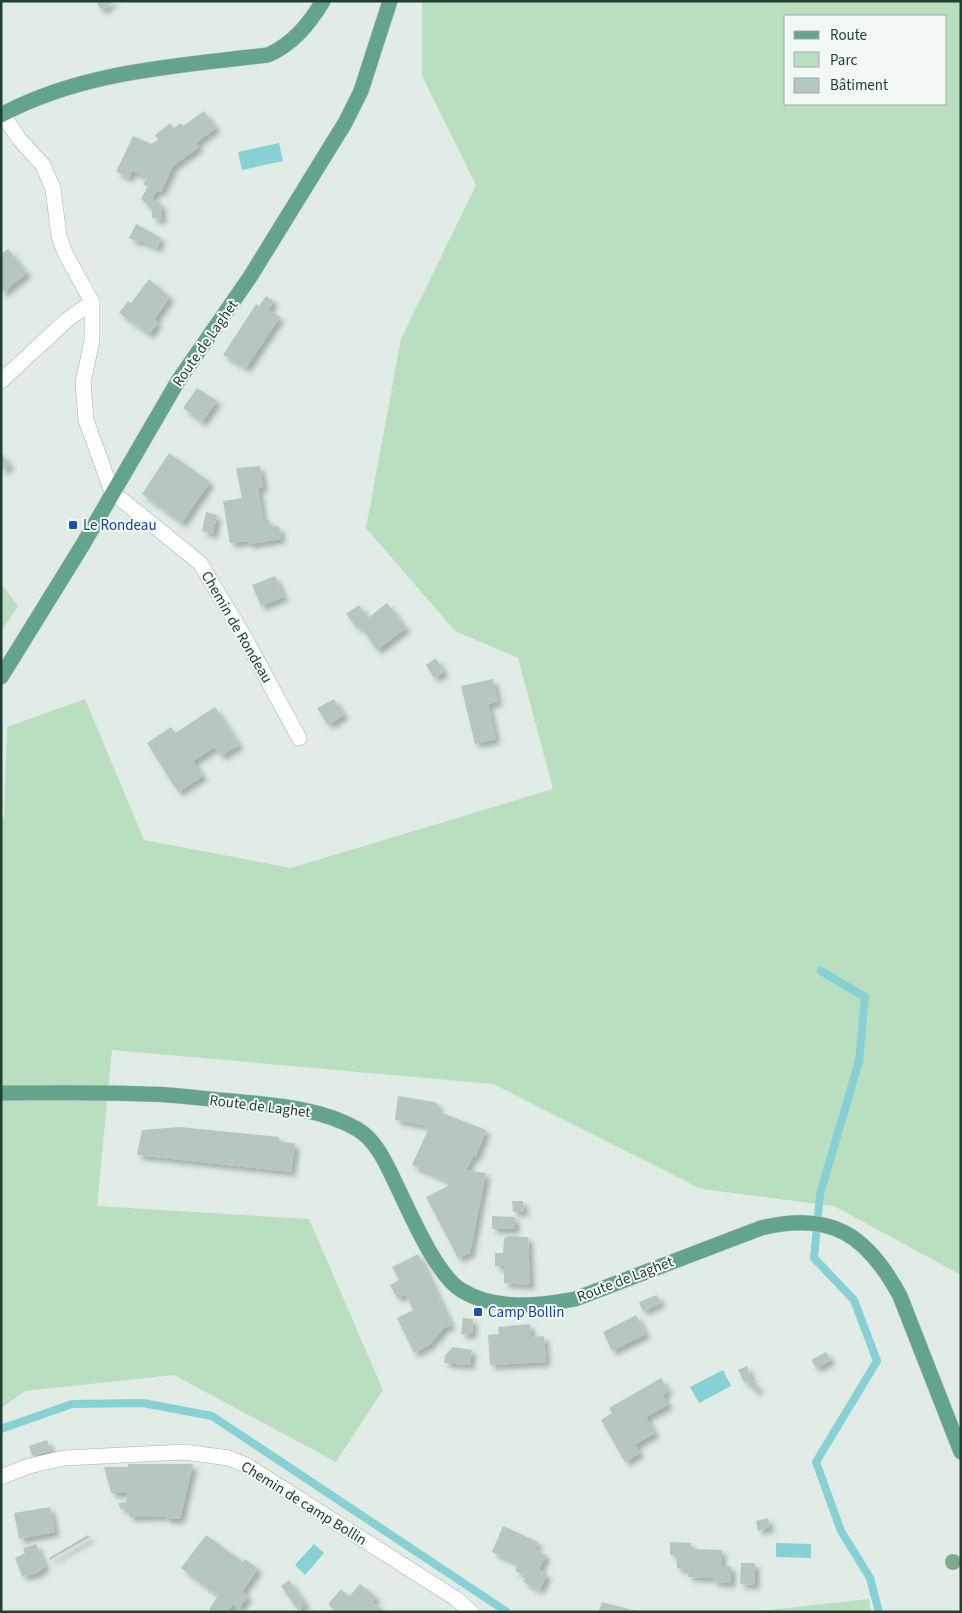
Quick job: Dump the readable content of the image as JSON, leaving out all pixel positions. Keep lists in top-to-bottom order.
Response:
{
  "streets": {
    "main road": ["Route de Laghet"],
    "lane": ["Chemin de Rondeau", "Chemin de camp Bollin"]
  },
  "crossings": [
    ["Route de Laghet", "Chemin de Rondeau"]
  ],
  "places": {
    "transit": ["Le Rondeau", "Camp Bollin"]
  },
  "legend": ["Route", "Parc", "Bâtiment"]
}
